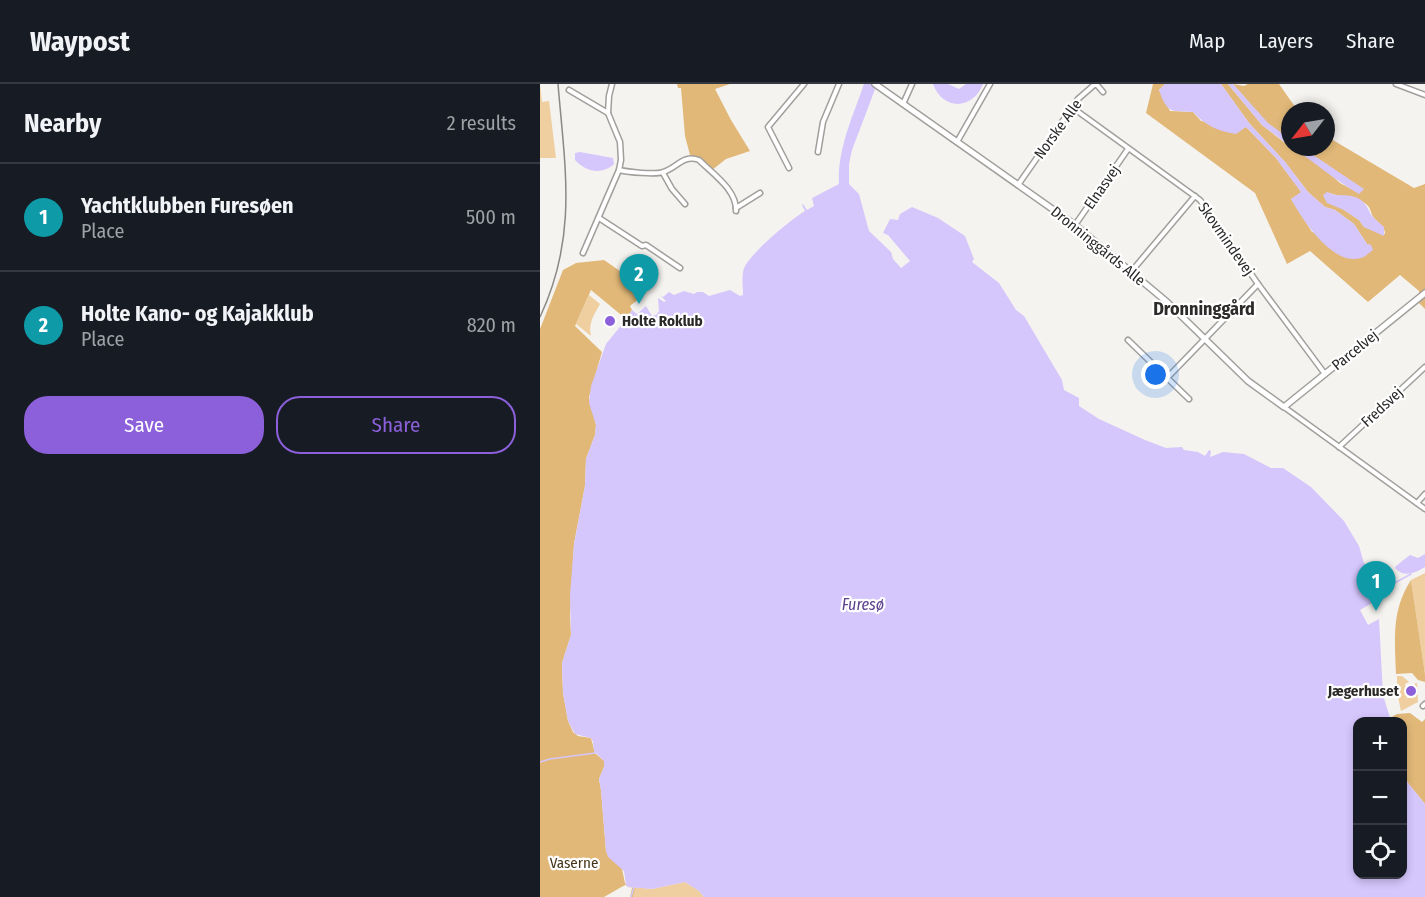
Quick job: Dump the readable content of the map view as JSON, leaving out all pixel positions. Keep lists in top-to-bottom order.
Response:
{
  "streets": {
    "street": [
      "Norske Alle",
      "Elnasvej",
      "Skovmindevej",
      "Dronninggårds Alle",
      "Parcelvej",
      "Fredsvej"
    ]
  },
  "crossings": [
    ["Norske Alle", "Skovmindevej"],
    ["Norske Alle", "Dronninggårds Alle"],
    ["Elnasvej", "Skovmindevej"],
    ["Elnasvej", "Dronninggårds Alle"],
    ["Skovmindevej", "Parcelvej"],
    ["Dronninggårds Alle", "Parcelvej"],
    ["Dronninggårds Alle", "Fredsvej"]
  ],
  "districts": ["Dronninggård"],
  "water": ["Furesø"],
  "parks": ["Vaserne"],
  "places": ["Holte Roklub", "Jægerhuset"],
  "north": "bottom left",
  "page": {
    "header": "Waypost",
    "nav": ["Map", "Layers", "Share"],
    "heading": ["Nearby", "2 results"],
    "list": [
      {
        "mark": "1",
        "name": "Yachtklubben Furesøen",
        "note": "Place",
        "value": "500 m"
      },
      {
        "mark": "2",
        "name": "Holte Kano- og Kajakklub",
        "note": "Place",
        "value": "820 m"
      }
    ],
    "pins": ["2", "1"],
    "buttons": ["Save", "Share"],
    "map_buttons": ["+", "−"]
  }
}
